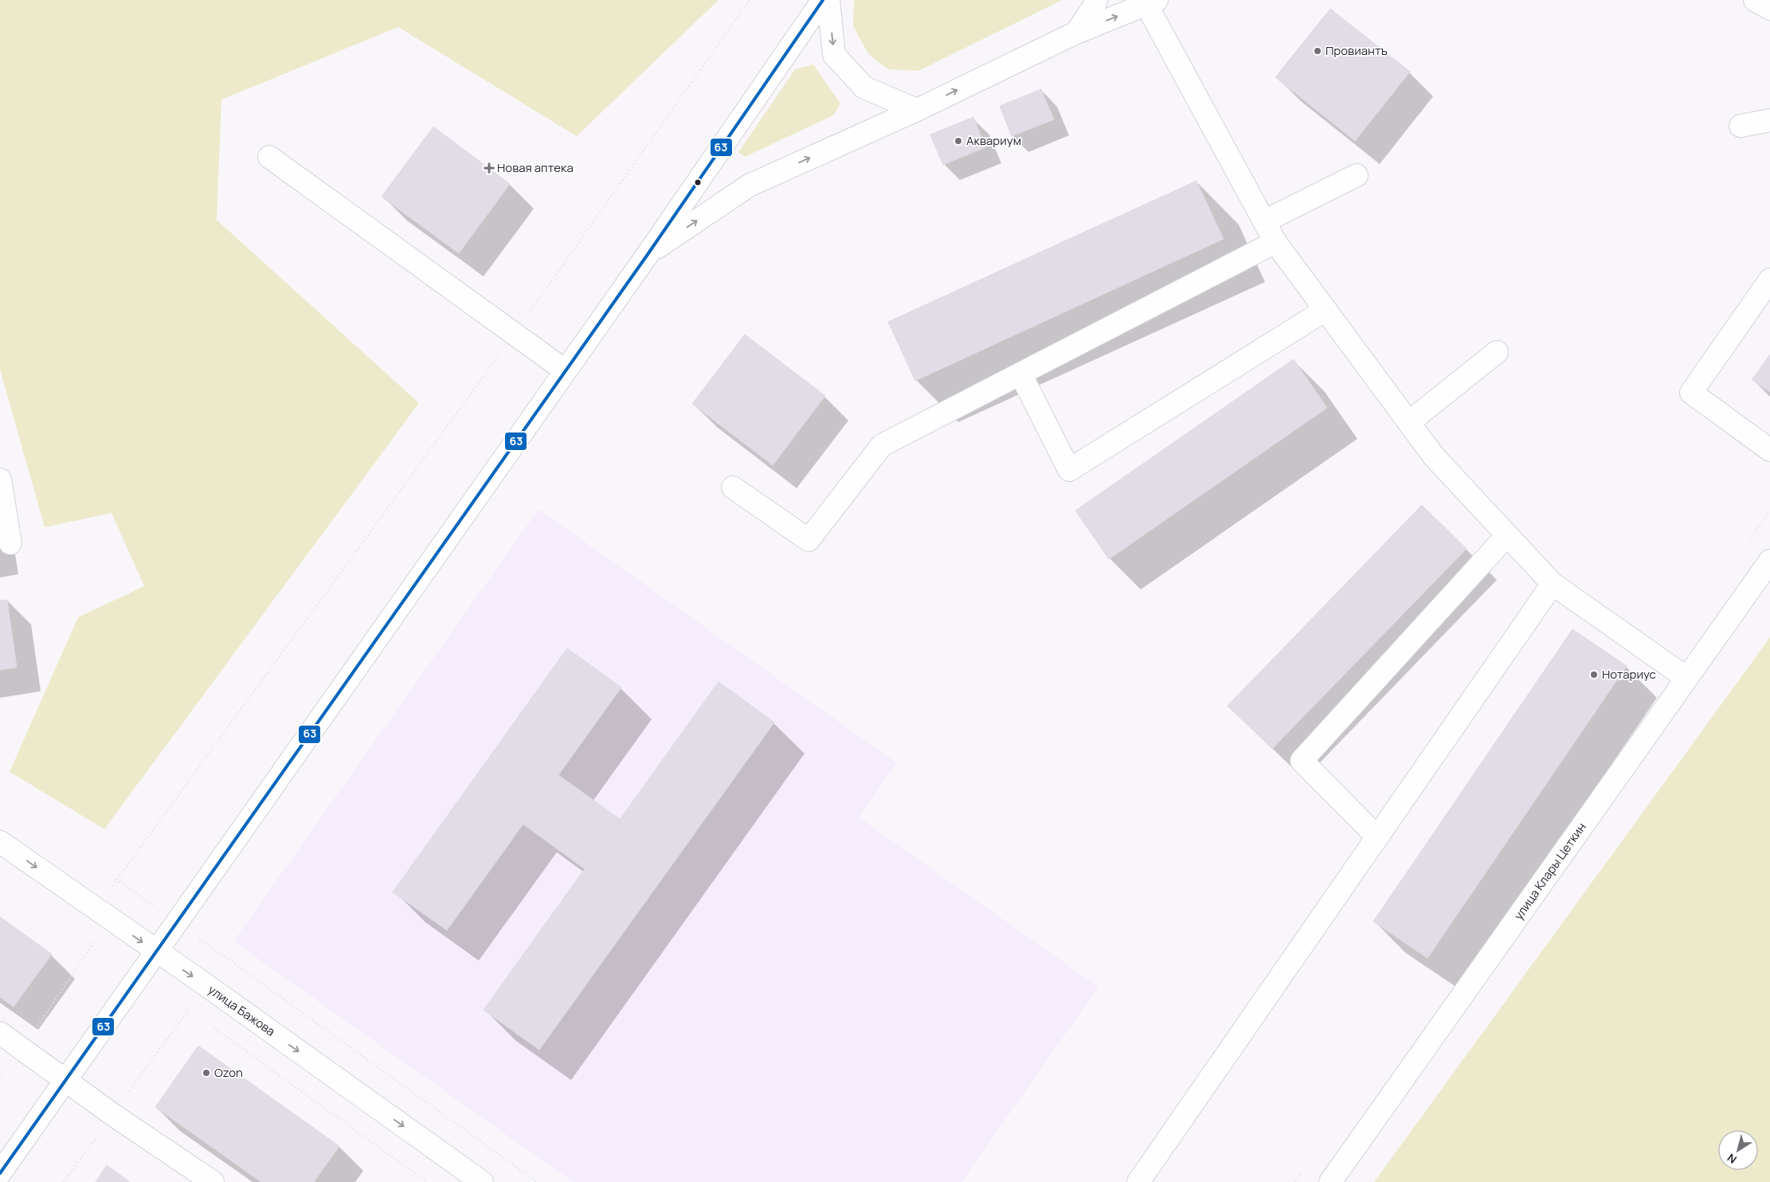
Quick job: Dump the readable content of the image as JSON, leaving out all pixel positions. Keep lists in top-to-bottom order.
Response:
{
  "streets": {
    "street": ["улица Клары Цеткин", "улица Бажова"]
  },
  "places": {
    "other": [
      "Провиантъ",
      "Аквариум",
      "Нотариус",
      "Ozon"
    ],
    "health": ["Новая аптека"]
  },
  "lines": ["transit line 63"],
  "north": "bottom left"
}
